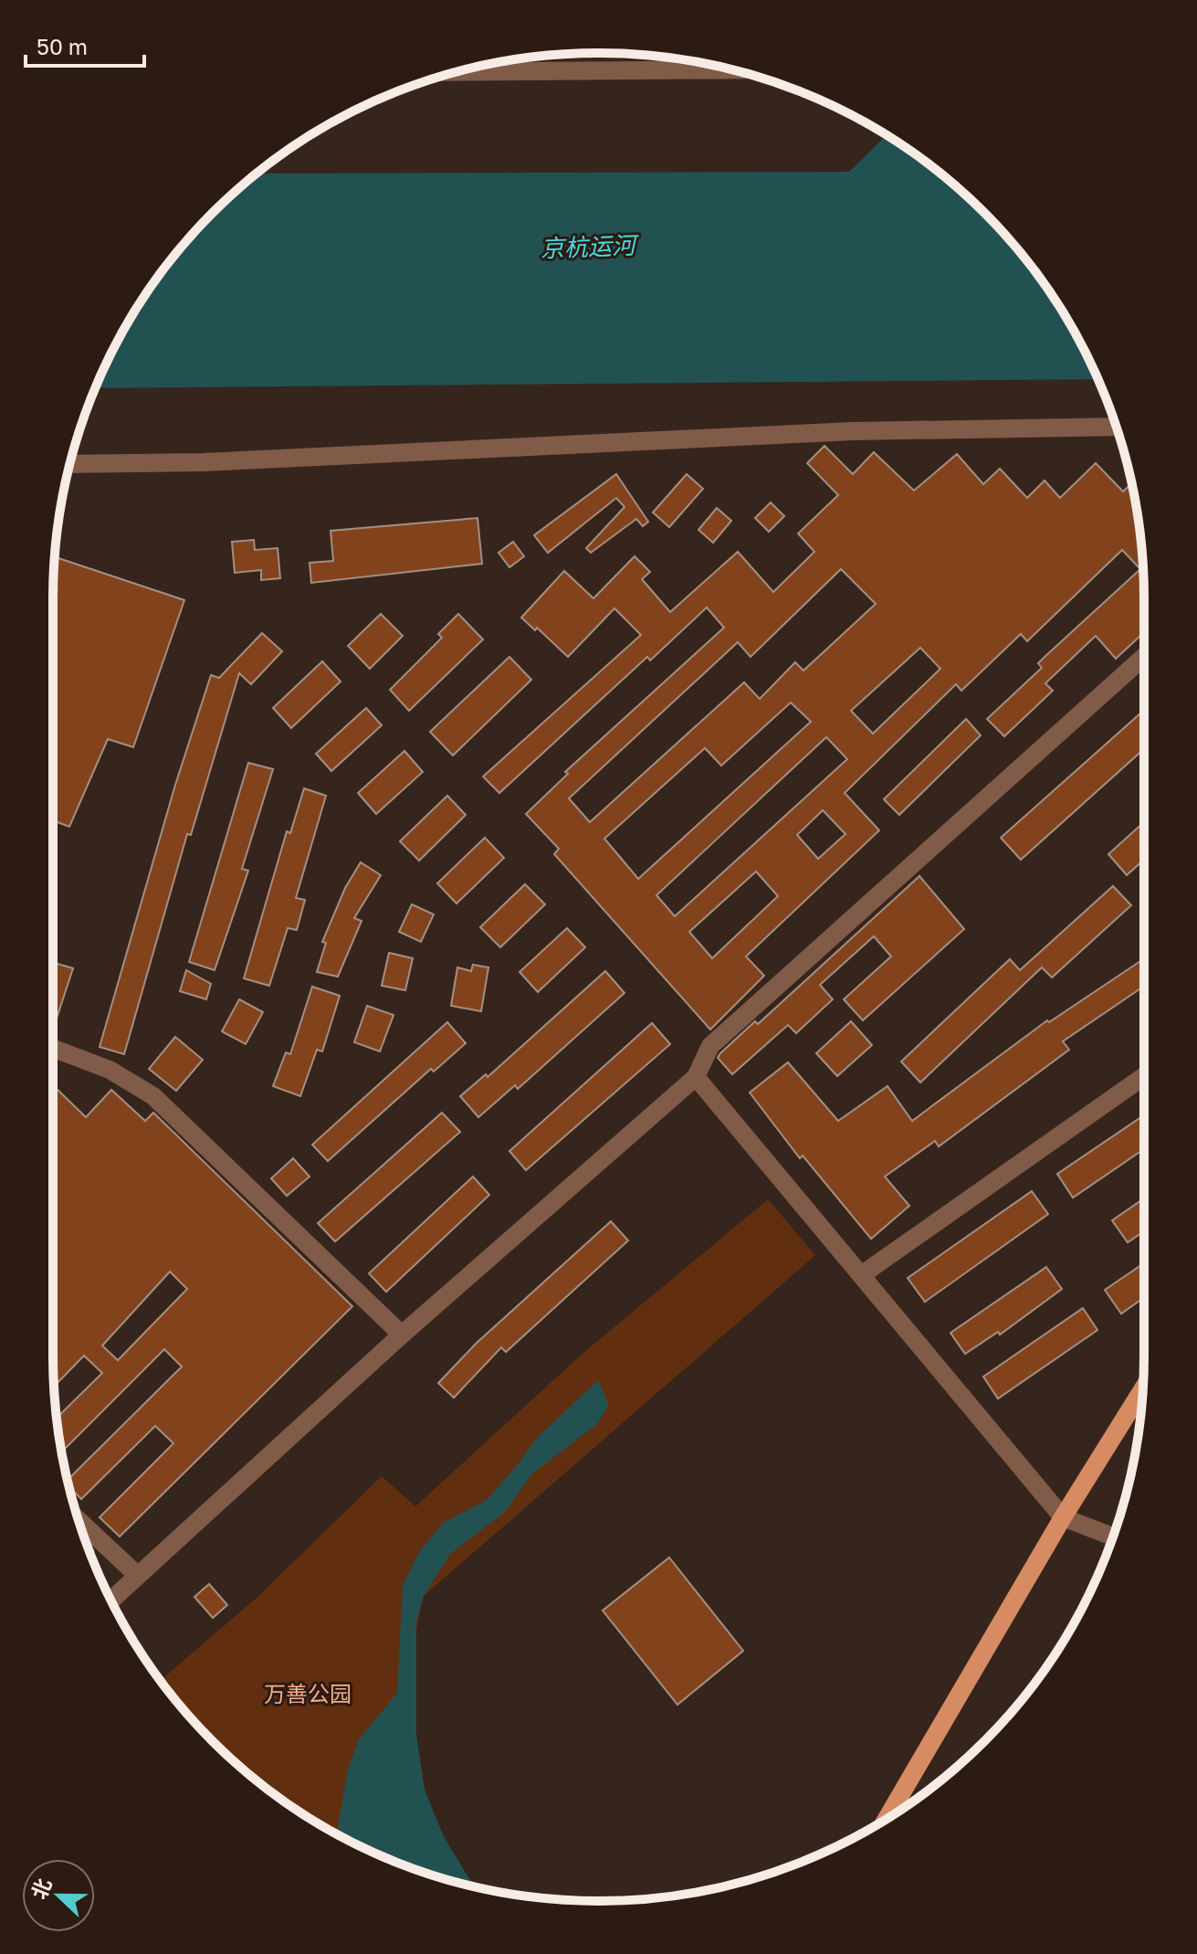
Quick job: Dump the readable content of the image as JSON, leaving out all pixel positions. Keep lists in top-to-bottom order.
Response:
{
  "water": ["京杭运河"],
  "parks": ["万善公园"],
  "scale_bar": "50 m",
  "north": "left"
}
